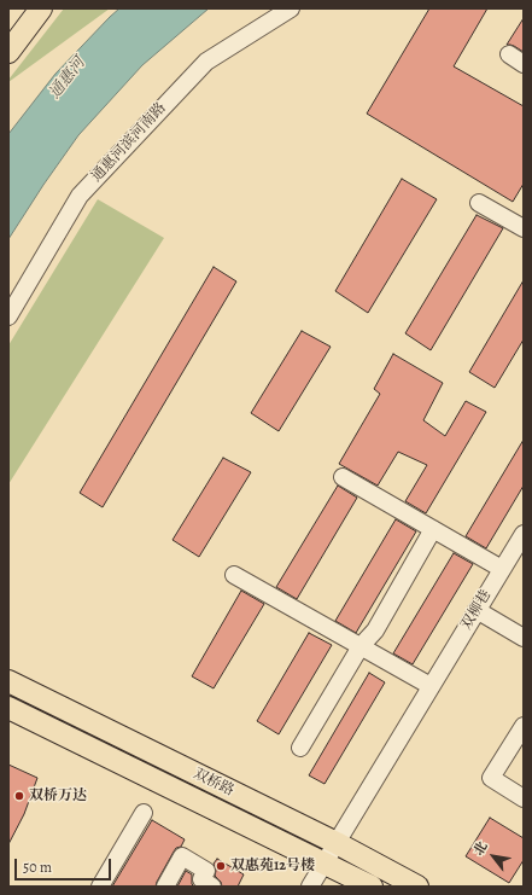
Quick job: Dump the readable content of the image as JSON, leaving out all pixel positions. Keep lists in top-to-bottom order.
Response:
{
  "streets": {
    "main road": ["双桥路"],
    "street": ["通惠河滨河南路", "双柳巷"]
  },
  "crossings": [
    ["双柳巷", "双桥路"]
  ],
  "water": ["通惠河"],
  "places": ["双桥万达", "双惠苑12号楼"],
  "scale_bar": "50 m",
  "north": "top left"
}
